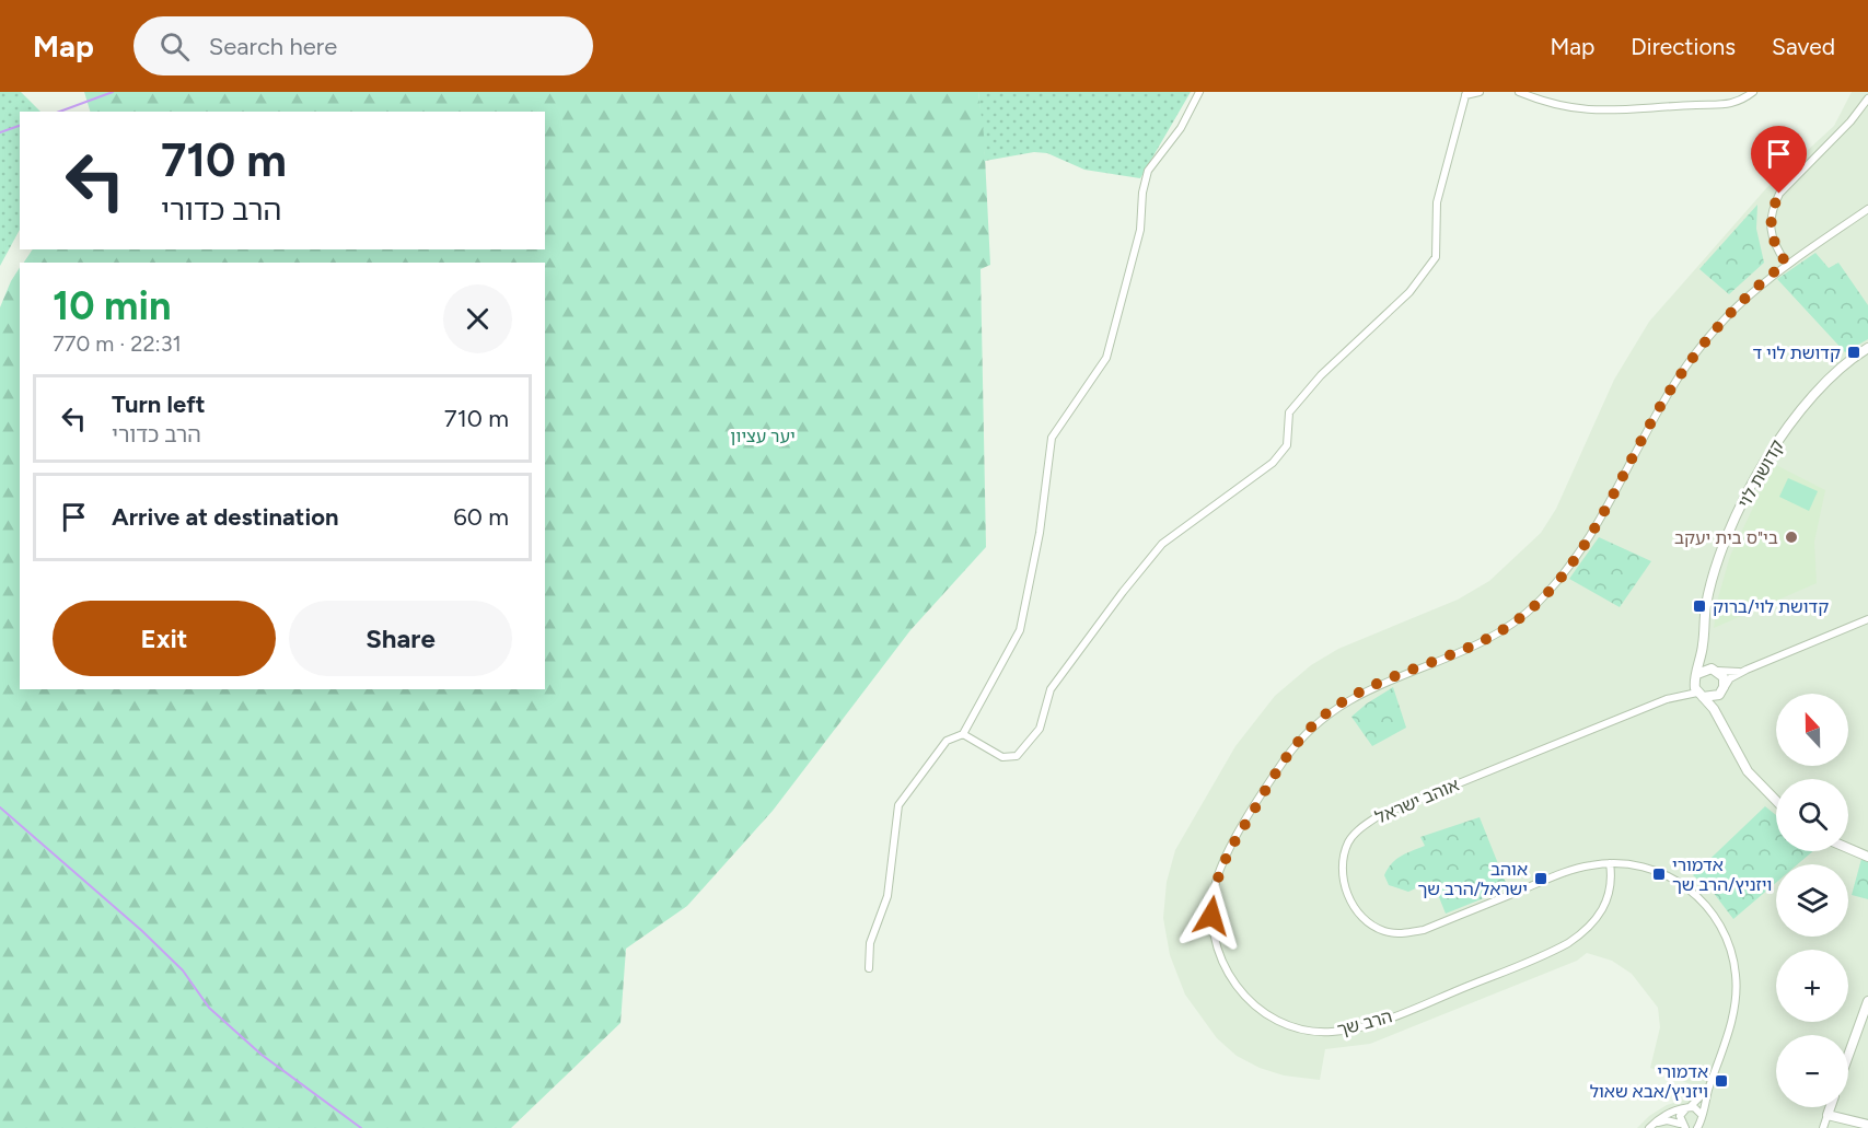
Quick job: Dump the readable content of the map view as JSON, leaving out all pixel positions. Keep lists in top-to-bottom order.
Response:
{
  "streets": {
    "street": ["קדושת לוי", "אוהב ישראל", "הרב שך"]
  },
  "crossings": [
    ["קדושת לוי", "אוהב ישראל"],
    ["אוהב ישראל", "הרב שך"]
  ],
  "parks": ["יער עציון"],
  "places": {
    "transit": [
      "קדושת לוי ד",
      "קדושת לוי/ברוק",
      "אדמורי ויזניץ/הרב שך",
      "אוהב ישראל/הרב שך",
      "אדמורי ויזניץ/אבא שאול"
    ],
    "other": ["בי\"ס בית יעקב"]
  },
  "north": "top",
  "page": {
    "header": "Map",
    "search": "Search here",
    "nav": ["Map", "Directions", "Saved"],
    "turn": ["710 m", "הרב כדורי"],
    "heading": ["10 min", "770 m · 22:31"],
    "list": [
      {
        "name": "Turn left",
        "note": "הרב כדורי",
        "value": "710 m"
      },
      {
        "name": "Arrive at destination",
        "value": "60 m"
      }
    ],
    "buttons": ["Exit", "Share"],
    "map_buttons": ["+", "−"]
  }
}
